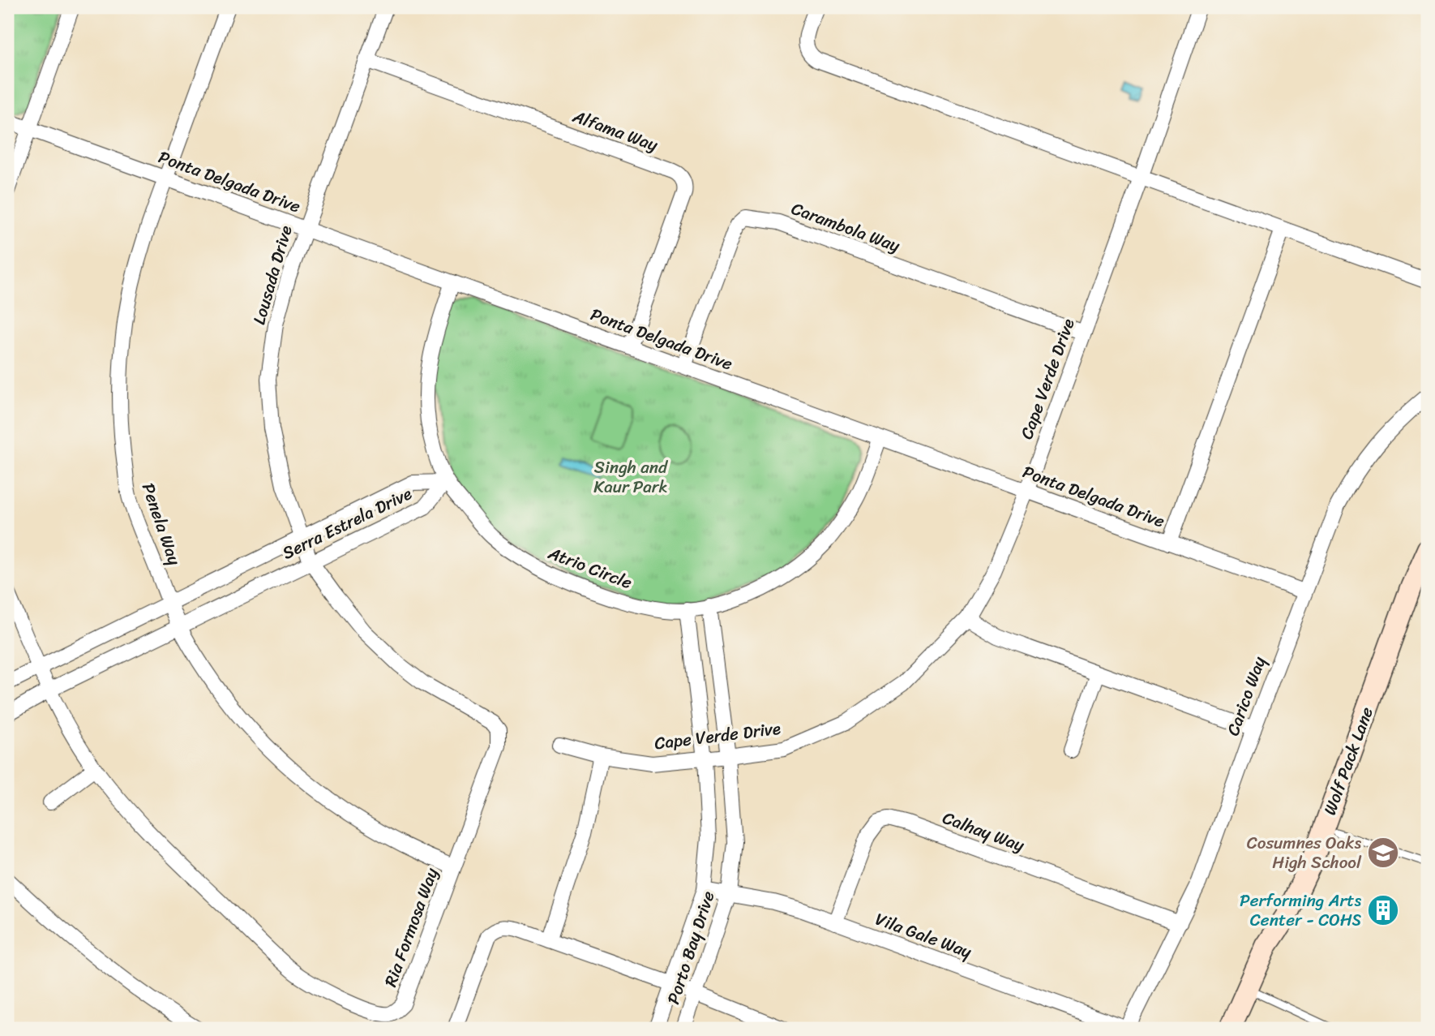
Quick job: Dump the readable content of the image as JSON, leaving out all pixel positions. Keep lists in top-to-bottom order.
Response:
{
  "streets": {
    "street": [
      "Alfama Way",
      "Ponta Delgada Drive",
      "Carambola Way",
      "Lousada Drive",
      "Cape Verde Drive",
      "Serra Estrela Drive",
      "Penela Way",
      "Atrio Circle",
      "Carico Way",
      "Wolf Pack Lane",
      "Calhay Way",
      "Ria Formosa Way",
      "Vila Gale Way",
      "Porto Bay Drive"
    ]
  },
  "crossings": [
    ["Alfama Way", "Ponta Delgada Drive"],
    ["Alfama Way", "Lousada Drive"],
    ["Ponta Delgada Drive", "Carambola Way"],
    ["Ponta Delgada Drive", "Lousada Drive"],
    ["Ponta Delgada Drive", "Cape Verde Drive"],
    ["Ponta Delgada Drive", "Penela Way"],
    ["Ponta Delgada Drive", "Atrio Circle"],
    ["Ponta Delgada Drive", "Carico Way"],
    ["Carambola Way", "Cape Verde Drive"],
    ["Lousada Drive", "Serra Estrela Drive"],
    ["Lousada Drive", "Ria Formosa Way"],
    ["Cape Verde Drive", "Porto Bay Drive"],
    ["Serra Estrela Drive", "Penela Way"],
    ["Serra Estrela Drive", "Atrio Circle"],
    ["Serra Estrela Drive", "Ria Formosa Way"],
    ["Penela Way", "Ria Formosa Way"],
    ["Atrio Circle", "Porto Bay Drive"],
    ["Carico Way", "Calhay Way"],
    ["Carico Way", "Vila Gale Way"],
    ["Calhay Way", "Vila Gale Way"],
    ["Vila Gale Way", "Porto Bay Drive"]
  ],
  "parks": ["Singh and Kaur Park"],
  "places": {
    "school or university": ["Cosumnes Oaks High School"],
    "building": ["Performing Arts Center - COHS"]
  }
}
